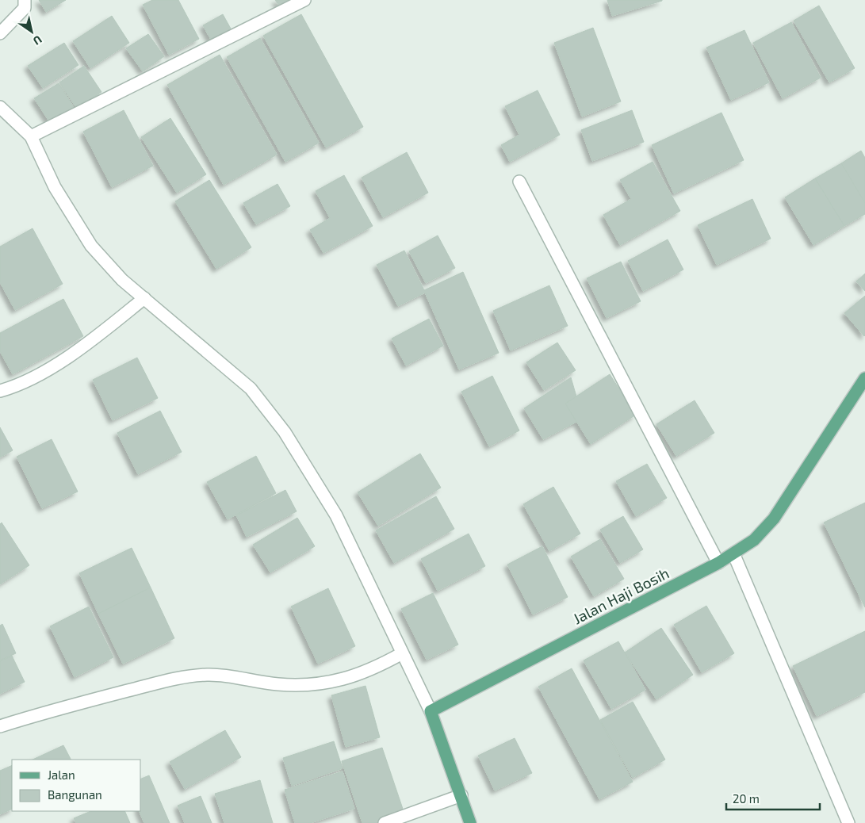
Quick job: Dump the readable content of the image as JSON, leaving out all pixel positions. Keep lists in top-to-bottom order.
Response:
{
  "streets": {
    "main road": ["Jalan Haji Bosih"]
  },
  "legend": ["Jalan", "Bangunan"],
  "scale_bar": "20 m",
  "north": "bottom right"
}
